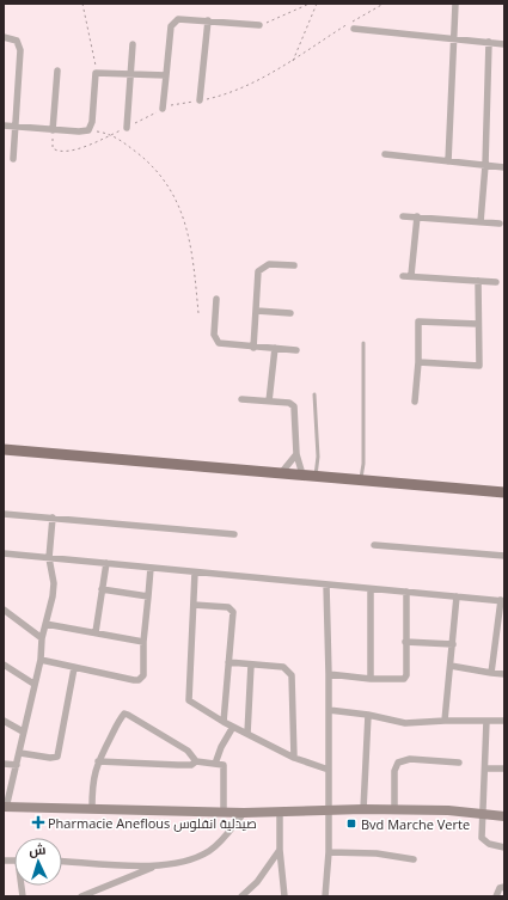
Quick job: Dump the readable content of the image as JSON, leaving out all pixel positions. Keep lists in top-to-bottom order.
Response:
{
  "places": {
    "health": ["Pharmacie Aneflous صيدلية انفلوس"],
    "transit": ["Bvd Marche Verte"]
  },
  "north": "top"
}
